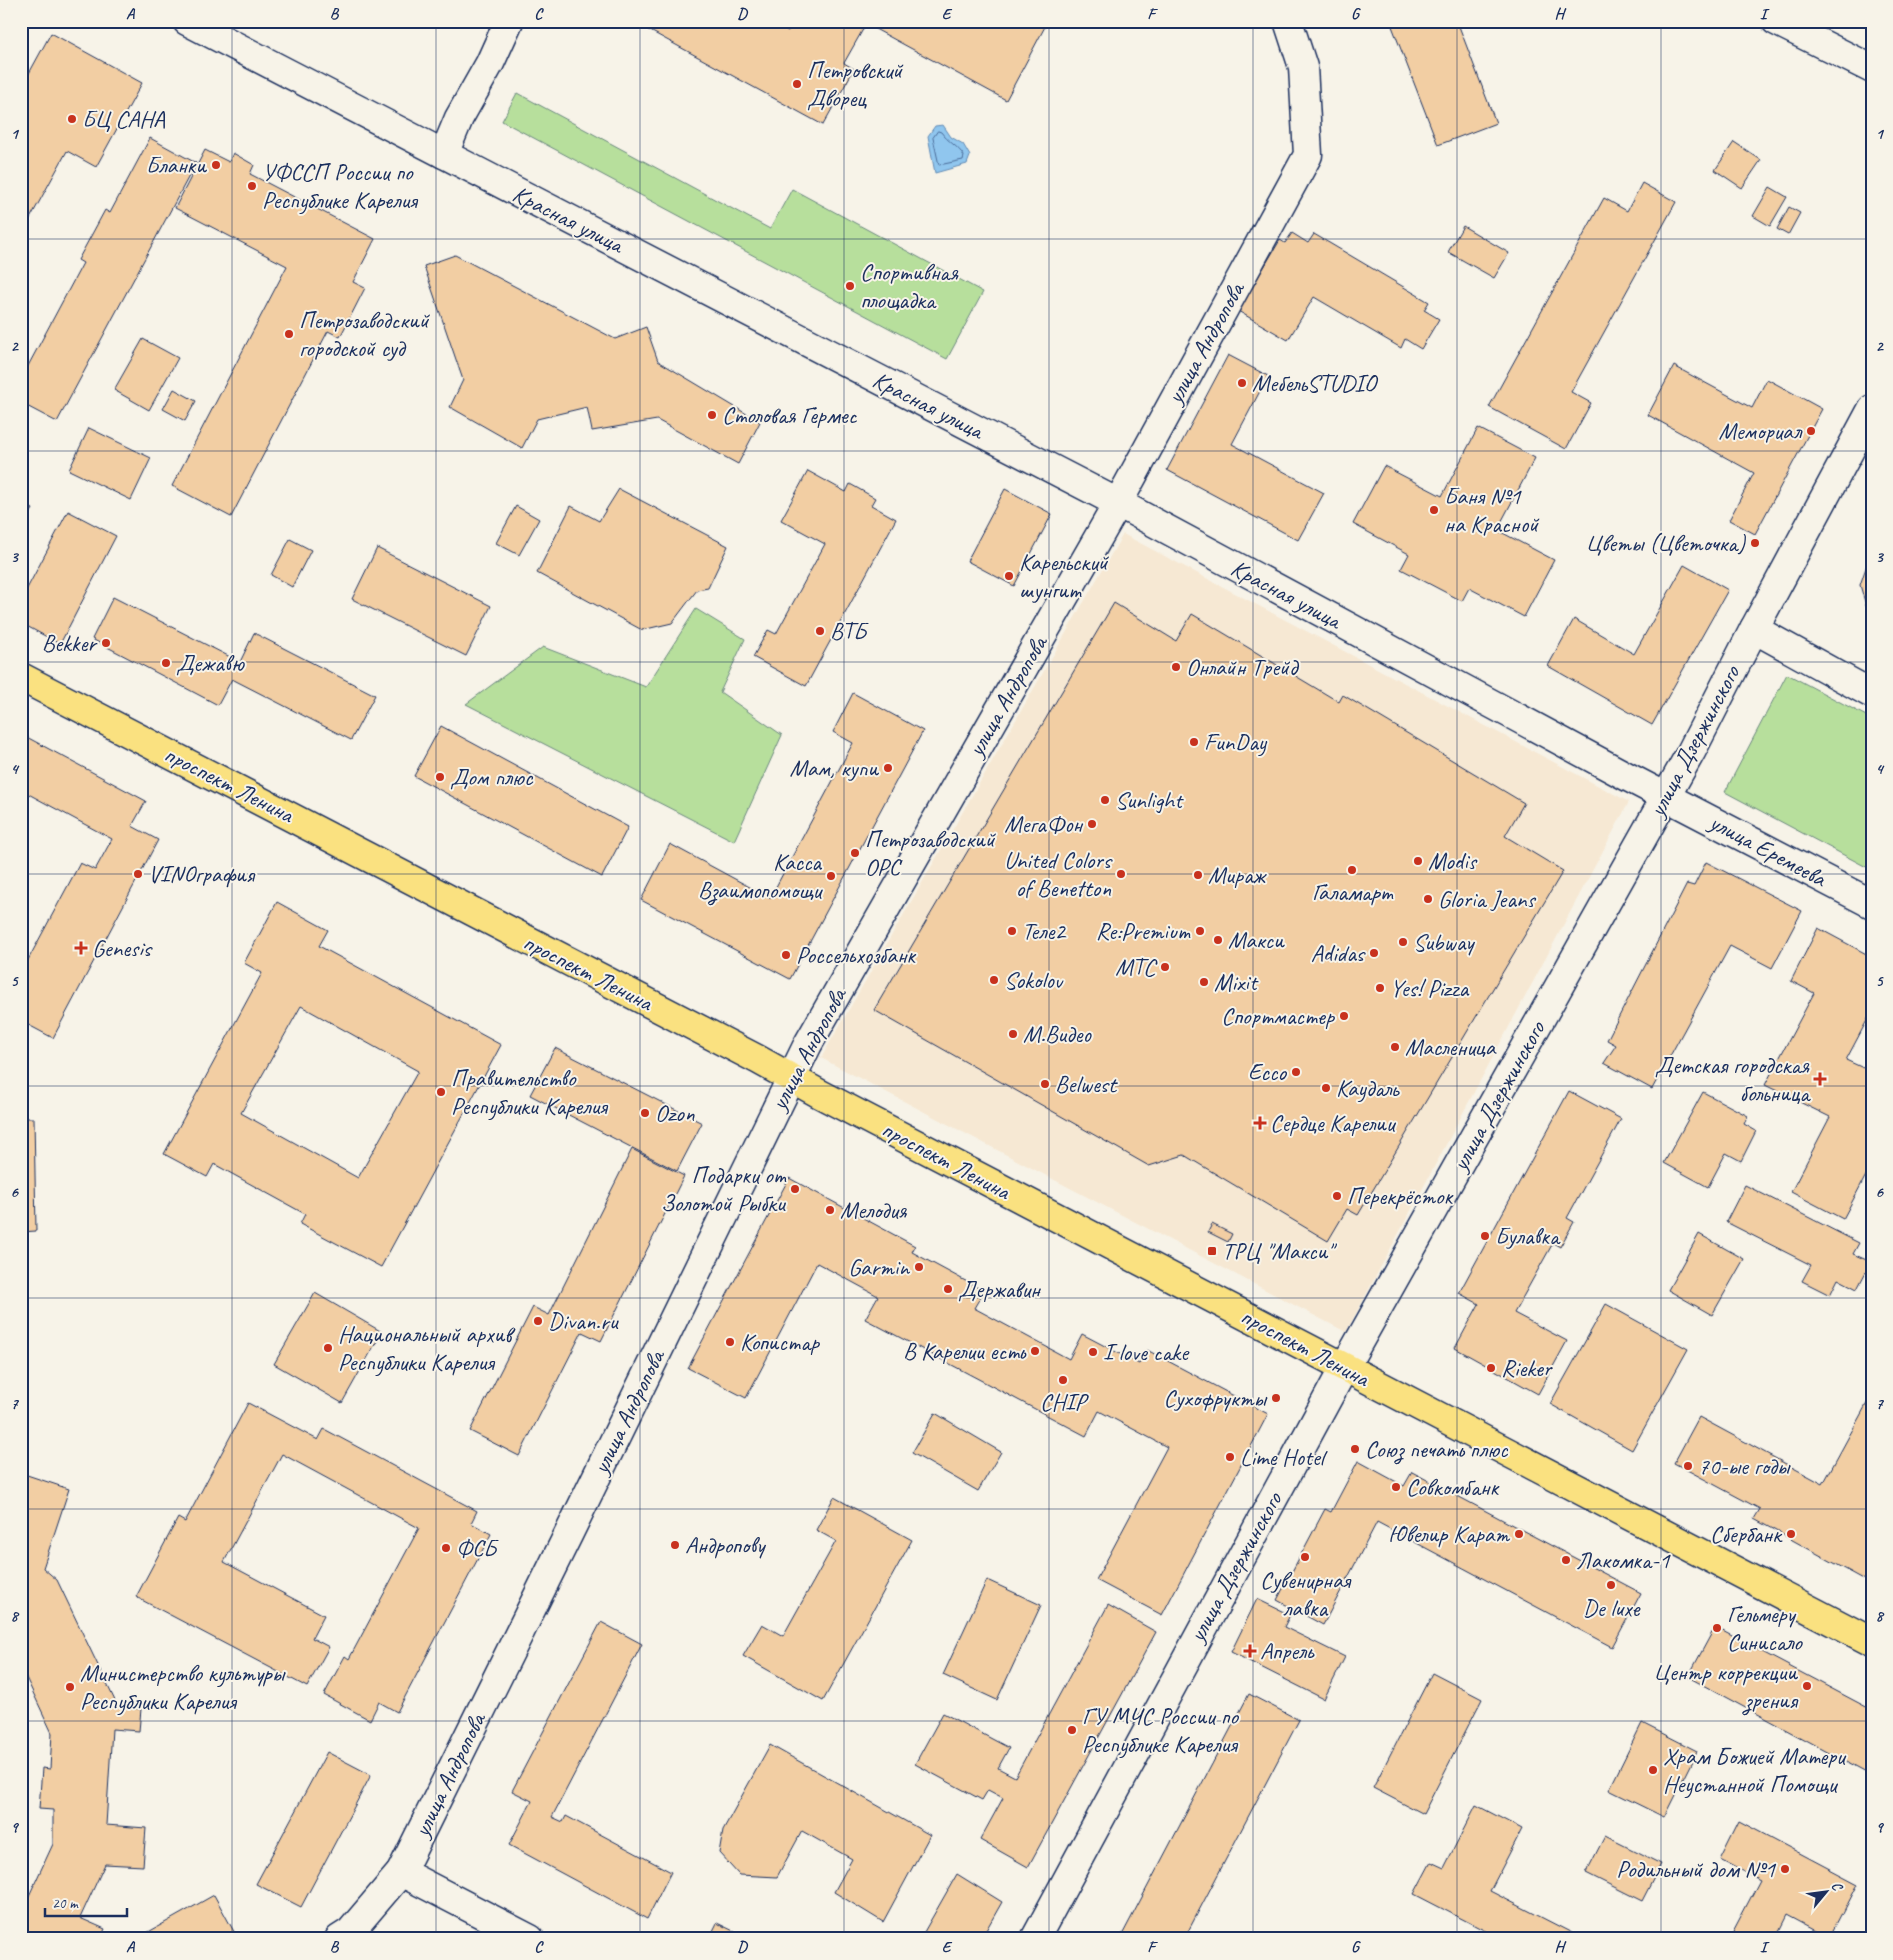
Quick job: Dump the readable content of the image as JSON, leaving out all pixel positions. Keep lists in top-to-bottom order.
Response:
{
  "streets": {
    "main road": ["проспект Ленина"],
    "street": [
      "Красная улица",
      "улица Андропова",
      "улица Дзержинского",
      "улица Еремеева"
    ]
  },
  "crossings": [
    ["Красная улица", "улица Андропова"],
    ["Красная улица", "улица Дзержинского"],
    ["Красная улица", "улица Еремеева"],
    ["улица Андропова", "проспект Ленина"],
    ["улица Дзержинского", "проспект Ленина"],
    ["улица Дзержинского", "улица Еремеева"]
  ],
  "places": {
    "other": [
      "Петровский Дворец",
      "БЦ САНА",
      "Бланки",
      "УФССП России по Республике Карелия",
      "Спортивная площадка",
      "Петрозаводский городской суд",
      "МебельSTUDIO",
      "Столовая Гермес",
      "Мемориал",
      "Баня №1 на Красной",
      "Цветы (Цветочка)",
      "Карельский шунгит",
      "ВТБ",
      "Bekker",
      "Дежавю",
      "Онлайн Трейд",
      "FunDay",
      "Мам, купи",
      "Дом плюс",
      "Sunlight",
      "МегаФон",
      "Петрозаводский ОРС",
      "Modis",
      "Галамарт",
      "VINOграфия",
      "United Colors of Benetton",
      "Мираж",
      "Касса Взаимопомощи",
      "Gloria Jeans",
      "Теле2",
      "Re:Premium",
      "Макси",
      "Subway",
      "Adidas",
      "Россельхозбанк",
      "МТС",
      "Sokolov",
      "Mixit",
      "Yes! Pizza",
      "Спортмастер",
      "М.Видео",
      "Масленица",
      "Ecco",
      "Belwest",
      "Каудаль",
      "Правительство Республики Карелия",
      "Ozon",
      "Подарки от Золотой Рыбки",
      "Перекрёсток",
      "Мелодия",
      "Булавка",
      "Garmin",
      "Державин",
      "Divan.ru",
      "Копистар",
      "Национальный архив Республики Карелия",
      "В Карелии есть",
      "I love cake",
      "Rieker",
      "CHIP",
      "Сухофрукты",
      "Союз печать плюс",
      "Lime Hotel",
      "70-ые годы",
      "Совкомбанк",
      "Ювелир Карат",
      "Сбербанк",
      "Андропову",
      "ФСБ",
      "Сувенирная лавка",
      "Лакомка-1",
      "De luxe",
      "Гельмеру Синисало",
      "Центр коррекции зрения",
      "Министерство культуры Республики Карелия",
      "ГУ МЧС России по Республике Карелия",
      "Храм Божией Матери Неустанной Помощи",
      "Родильный дом №1"
    ],
    "health": [
      "Genesis",
      "Детская городская больница",
      "Сердце Карелии",
      "Апрель"
    ],
    "transit": ["ТРЦ \"Макси\""]
  },
  "scale_bar": "20 m",
  "north": "top right",
  "grid": {
    "columns": [
      "A",
      "B",
      "C",
      "D",
      "E",
      "F",
      "G",
      "H",
      "I"
    ],
    "rows": [
      "1",
      "2",
      "3",
      "4",
      "5",
      "6",
      "7",
      "8",
      "9"
    ]
  }
}
